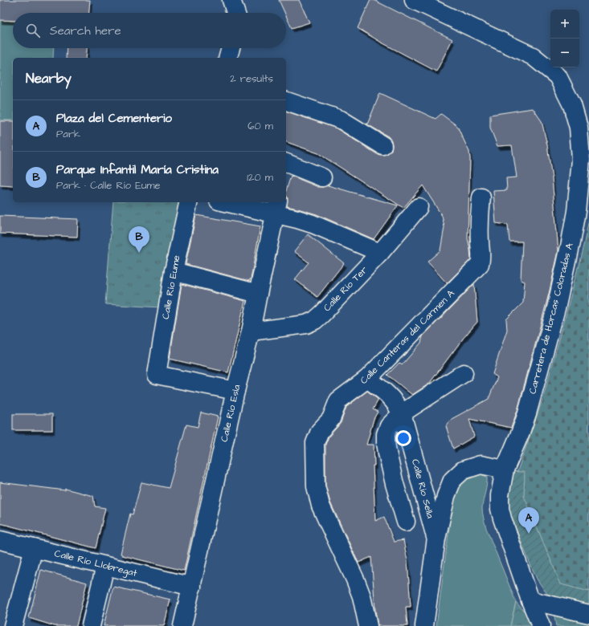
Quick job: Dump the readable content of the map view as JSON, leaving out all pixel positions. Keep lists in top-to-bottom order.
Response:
{
  "streets": {
    "street": [
      "Calle Río Eume",
      "Calle Río Ter",
      "Carretera de Horcas Coloradas A",
      "Calle Canteras del Carmen A",
      "Calle Río Esla",
      "Calle Río Sella",
      "Calle Río Llobregat"
    ]
  },
  "crossings": [
    ["Calle Río Eume", "Calle Río Esla"],
    ["Calle Río Ter", "Calle Río Esla"],
    ["Calle Canteras del Carmen A", "Calle Río Sella"],
    ["Calle Río Esla", "Calle Río Llobregat"]
  ],
  "page": {
    "map_buttons": ["+", "−"],
    "search": "Search here",
    "heading": ["Nearby", "2 results"],
    "list": [
      {
        "mark": "A",
        "name": "Plaza del Cementerio",
        "note": "Park",
        "value": "60 m"
      },
      {
        "mark": "B",
        "name": "Parque Infantil María Cristina",
        "note": "Park · Calle Río Eume",
        "value": "120 m"
      }
    ],
    "pins": ["B", "A"]
  }
}
